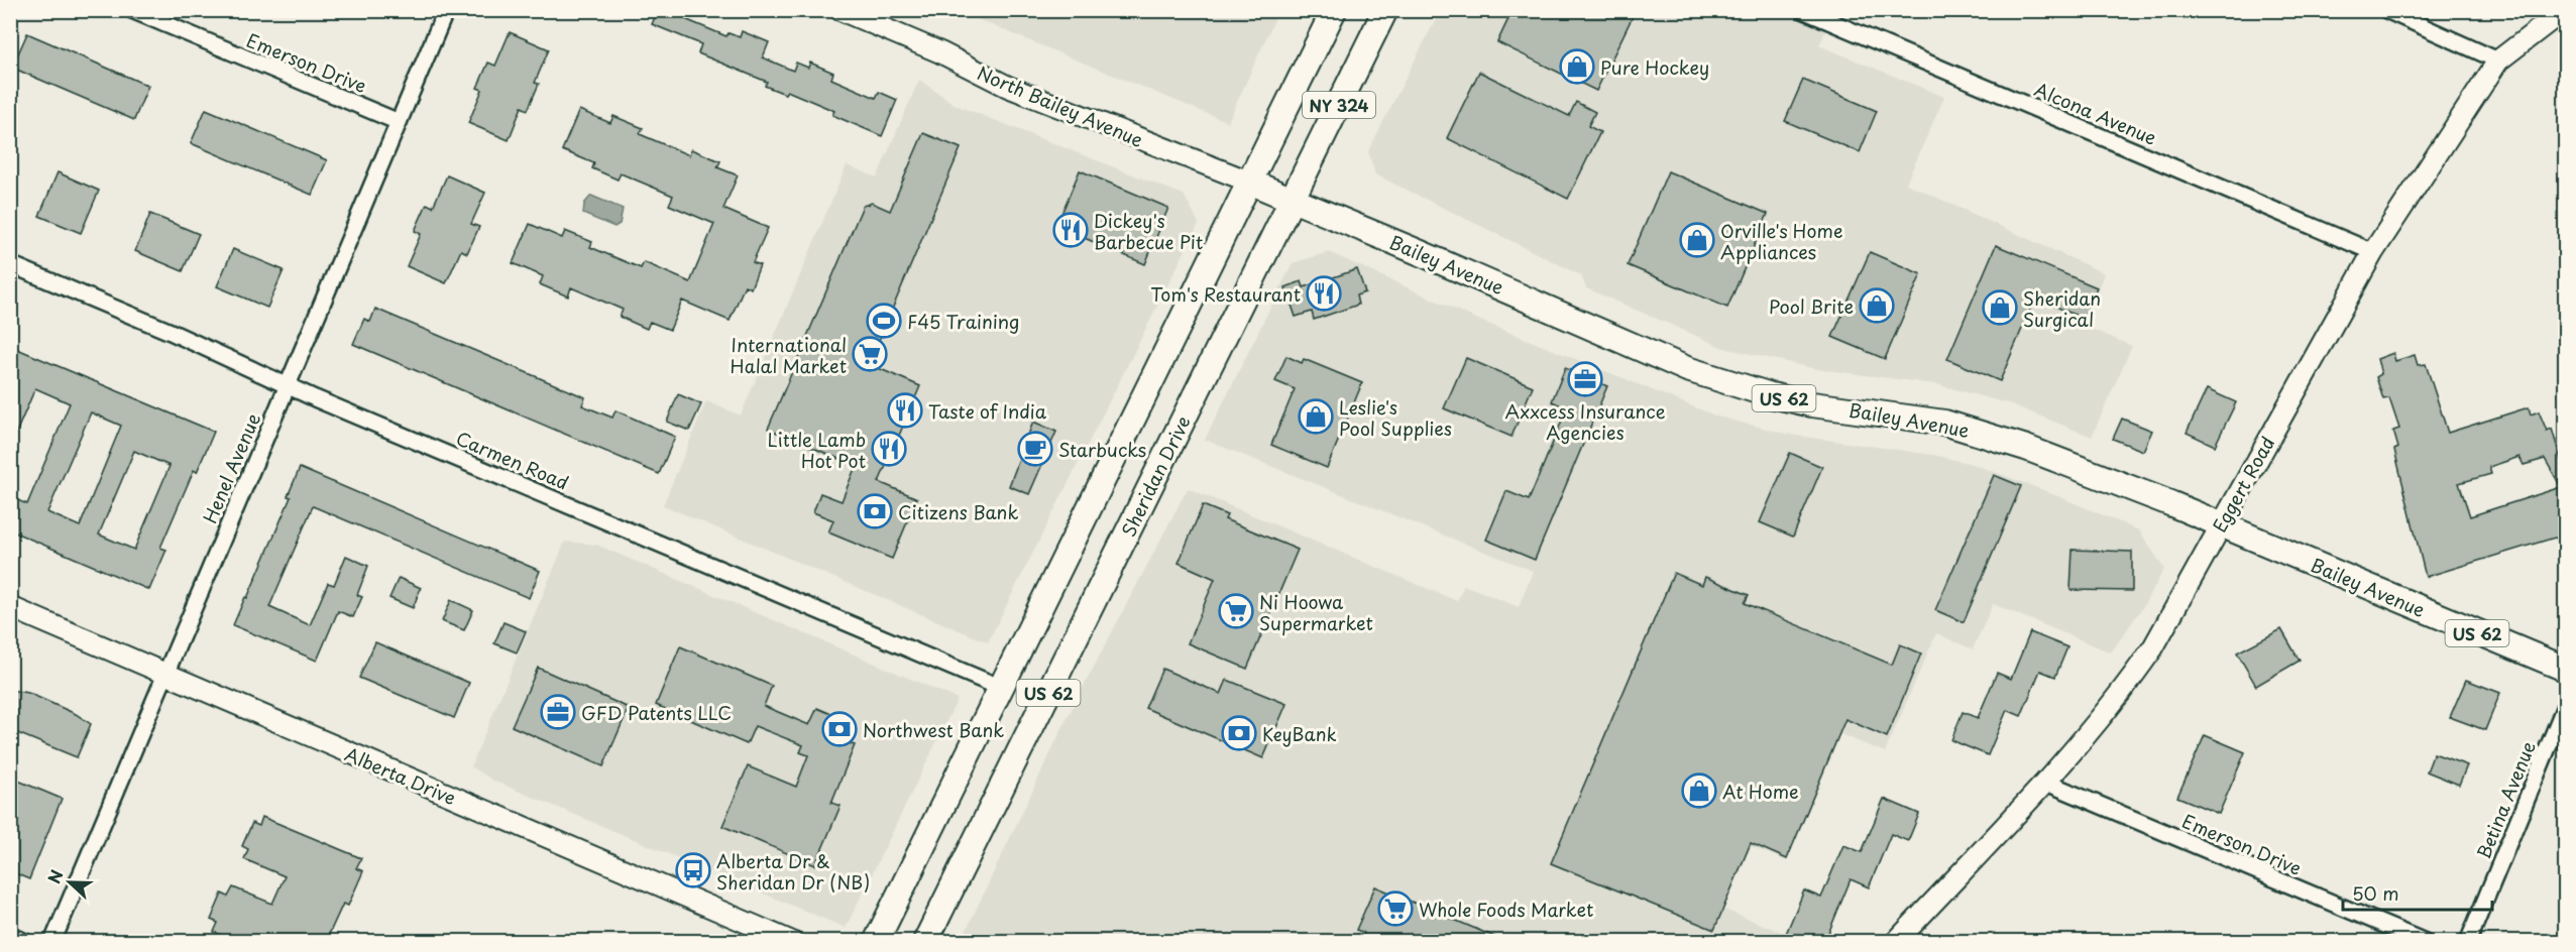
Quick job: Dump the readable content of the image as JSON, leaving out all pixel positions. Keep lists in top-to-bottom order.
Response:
{
  "streets": {
    "main road": [
      "NY 324",
      "Bailey Avenue",
      "US 62",
      "Sheridan Drive"
    ],
    "street": [
      "Emerson Drive",
      "North Bailey Avenue",
      "Alcona Avenue",
      "Carmen Road",
      "Henel Avenue",
      "Eggert Road",
      "Alberta Drive",
      "Betina Avenue"
    ]
  },
  "crossings": [
    ["Emerson Drive", "Henel Avenue"],
    ["Emerson Drive", "Eggert Road"],
    ["NY 324", "North Bailey Avenue"],
    ["NY 324", "Bailey Avenue"],
    ["NY 324", "US 62"],
    ["North Bailey Avenue", "Bailey Avenue"],
    ["North Bailey Avenue", "US 62"],
    ["Alcona Avenue", "Eggert Road"],
    ["Bailey Avenue", "US 62"],
    ["Bailey Avenue", "Sheridan Drive"],
    ["Bailey Avenue", "Eggert Road"],
    ["US 62", "Carmen Road"],
    ["Carmen Road", "Henel Avenue"],
    ["Henel Avenue", "Alberta Drive"]
  ],
  "places": {
    "shop": [
      "Pure Hockey",
      "Orville's Home Appliances",
      "Pool Brite",
      "Sheridan Surgical",
      "Leslie's Pool Supplies",
      "At Home"
    ],
    "restaurant": [
      "Dickey's Barbecue Pit",
      "Tom's Restaurant",
      "Taste of India",
      "Little Lamb Hot Pot"
    ],
    "sports": ["F45 Training"],
    "supermarket": ["International Halal Market", "Ni Hoowa Supermarket", "Whole Foods Market"],
    "office": ["Axxcess Insurance Agencies", "GFD Patents LLC"],
    "cafe": ["Starbucks"],
    "bank": ["Citizens Bank", "Northwest Bank", "KeyBank"],
    "bus stop": ["Alberta Dr & Sheridan Dr (NB)"]
  },
  "scale_bar": "50 m",
  "north": "left"
}
